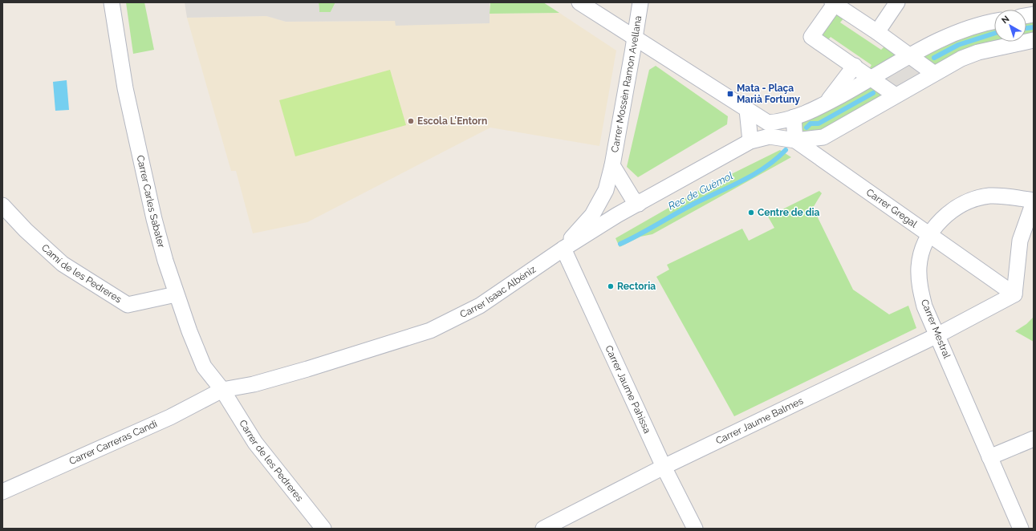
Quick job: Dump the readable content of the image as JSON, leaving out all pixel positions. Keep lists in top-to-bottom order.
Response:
{
  "streets": {
    "street": [
      "Carrer Mossèn Ramon Avellana",
      "Carrer Carles Sabater",
      "Carrer Gregal",
      "Camí de les Pedreres",
      "Carrer Isaac Albéniz",
      "Carrer Mestral",
      "Carrer Jaume Pahissa",
      "Carrer Jaume Balmes",
      "Carrer Carreras Candi",
      "Carrer de les Pedreres"
    ]
  },
  "crossings": [
    ["Carrer Mossèn Ramon Avellana", "Carrer Isaac Albéniz"],
    ["Carrer Mossèn Ramon Avellana", "Carrer Jaume Pahissa"],
    ["Carrer Carles Sabater", "Camí de les Pedreres"],
    ["Carrer Carles Sabater", "Carrer Isaac Albéniz"],
    ["Carrer Carles Sabater", "Carrer Carreras Candi"],
    ["Carrer Carles Sabater", "Carrer de les Pedreres"],
    ["Carrer Gregal", "Carrer Isaac Albéniz"],
    ["Carrer Gregal", "Carrer Mestral"],
    ["Carrer Gregal", "Carrer Jaume Balmes"],
    ["Carrer Isaac Albéniz", "Carrer Jaume Pahissa"],
    ["Carrer Isaac Albéniz", "Carrer Carreras Candi"],
    ["Carrer Isaac Albéniz", "Carrer de les Pedreres"],
    ["Carrer Mestral", "Carrer Jaume Balmes"],
    ["Carrer Jaume Pahissa", "Carrer Jaume Balmes"],
    ["Carrer Carreras Candi", "Carrer de les Pedreres"]
  ],
  "water": ["Rec de Guèmol"],
  "places": {
    "transit": ["Mata - Plaça Marià Fortuny"],
    "other": ["Escola L'Entorn", "Centre de dia", "Rectoria"]
  },
  "north": "top left"
}
